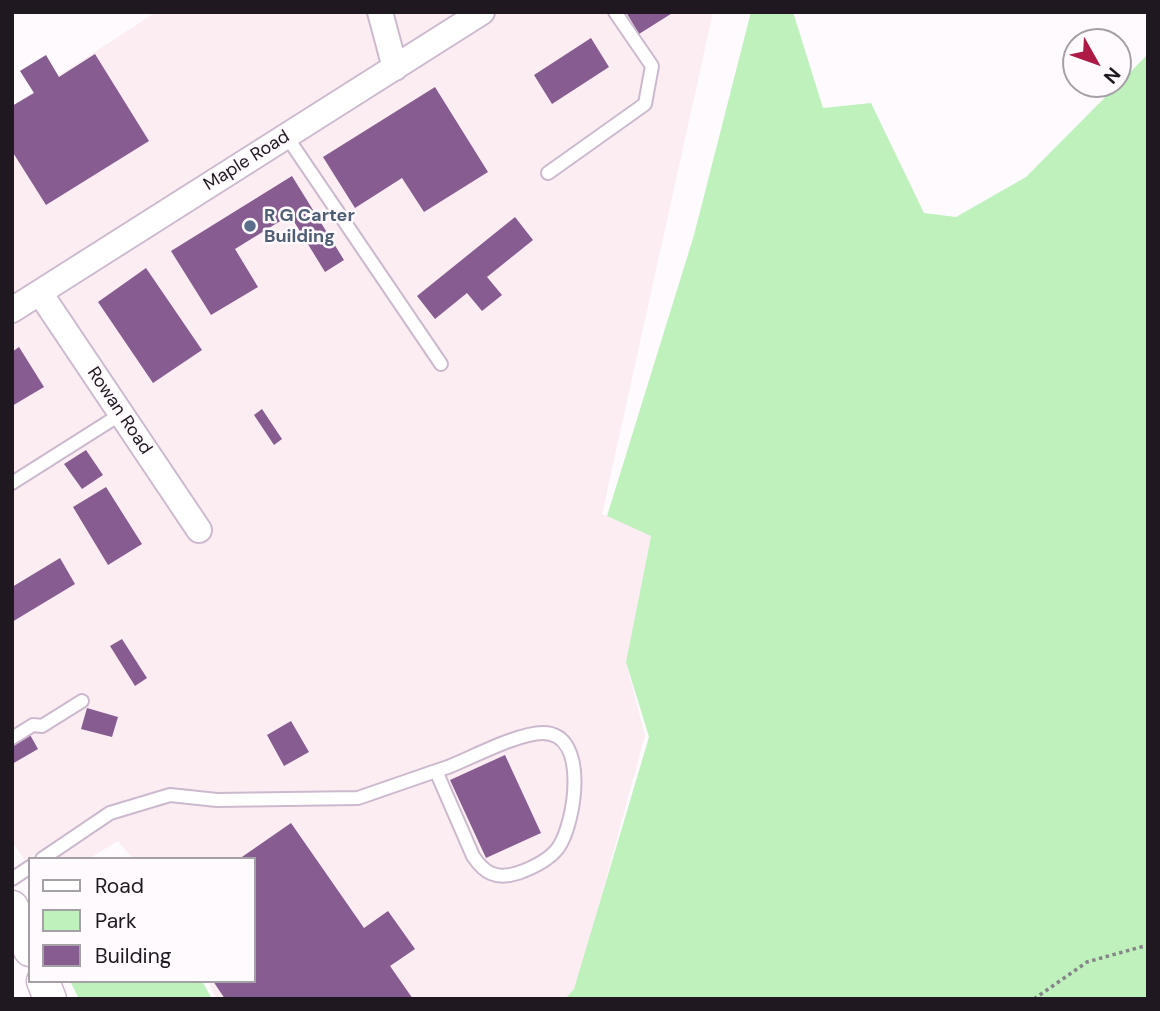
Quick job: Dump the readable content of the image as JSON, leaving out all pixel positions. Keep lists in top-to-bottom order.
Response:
{
  "streets": {
    "street": ["Maple Road", "Rowan Road"]
  },
  "crossings": [
    ["Maple Road", "Rowan Road"]
  ],
  "places": ["R G Carter Building"],
  "legend": ["Road", "Park", "Building"],
  "north": "bottom right"
}
